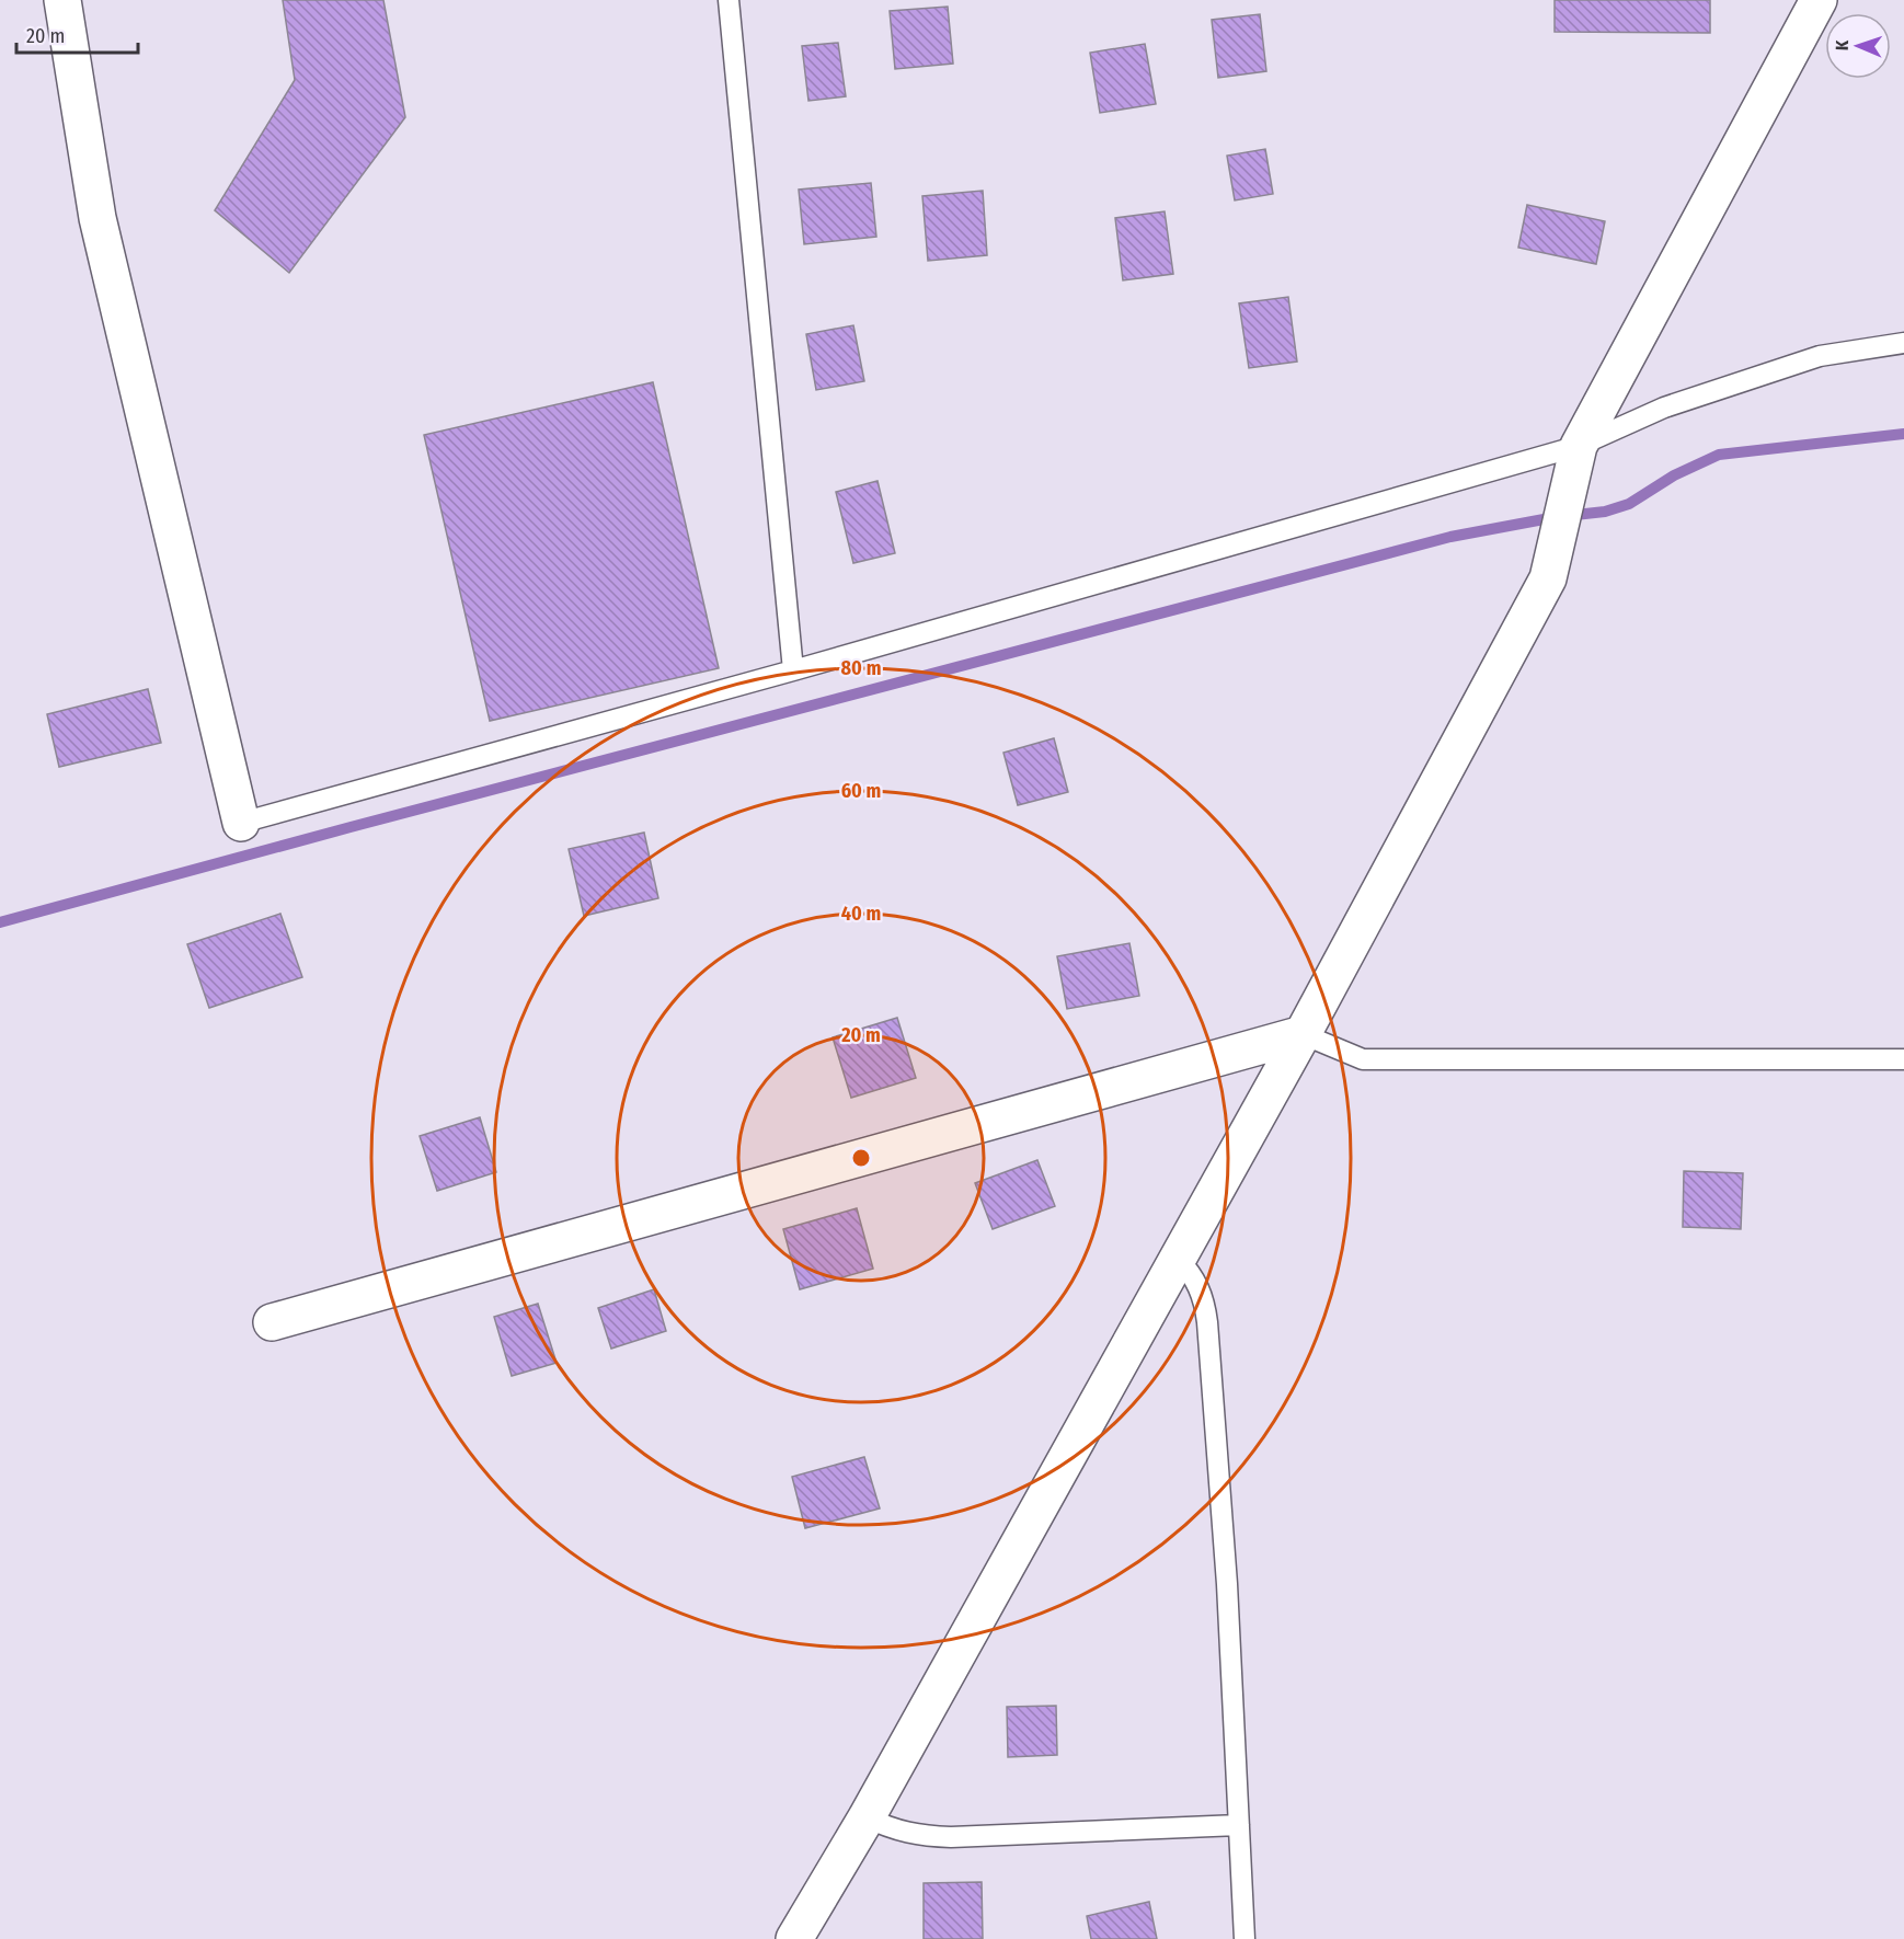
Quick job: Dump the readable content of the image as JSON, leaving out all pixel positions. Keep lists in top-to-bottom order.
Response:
{
  "scale_bar": "20 m",
  "north": "left",
  "rings": [
    "80 m",
    "60 m",
    "40 m",
    "20 m"
  ]
}
